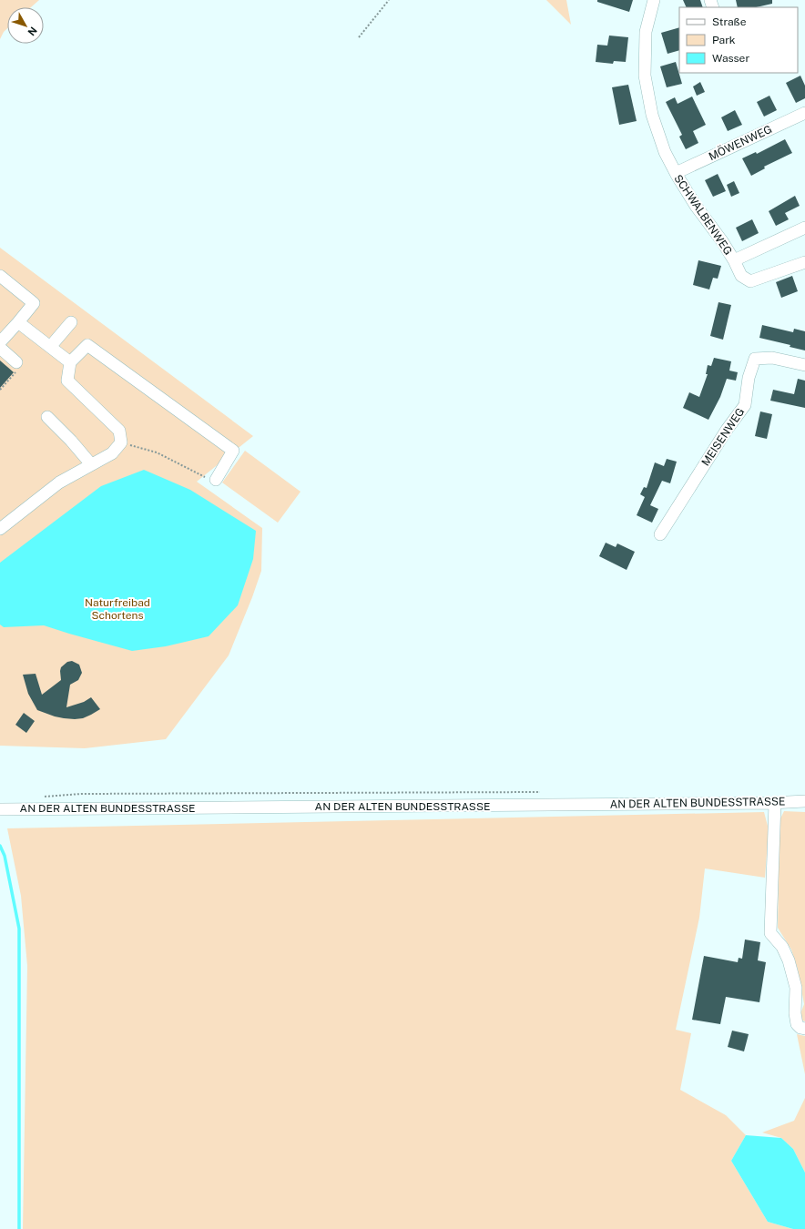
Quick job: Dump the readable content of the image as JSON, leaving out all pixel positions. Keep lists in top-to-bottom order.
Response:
{
  "streets": {
    "street": [
      "MÖWENWEG",
      "SCHWALBENWEG",
      "MEISENWEG",
      "AN DER ALTEN BUNDESSTRASSE"
    ]
  },
  "crossings": [
    ["MÖWENWEG", "SCHWALBENWEG"]
  ],
  "parks": ["Naturfreibad Schortens"],
  "legend": ["Straße", "Park", "Wasser"],
  "north": "bottom right"
}
